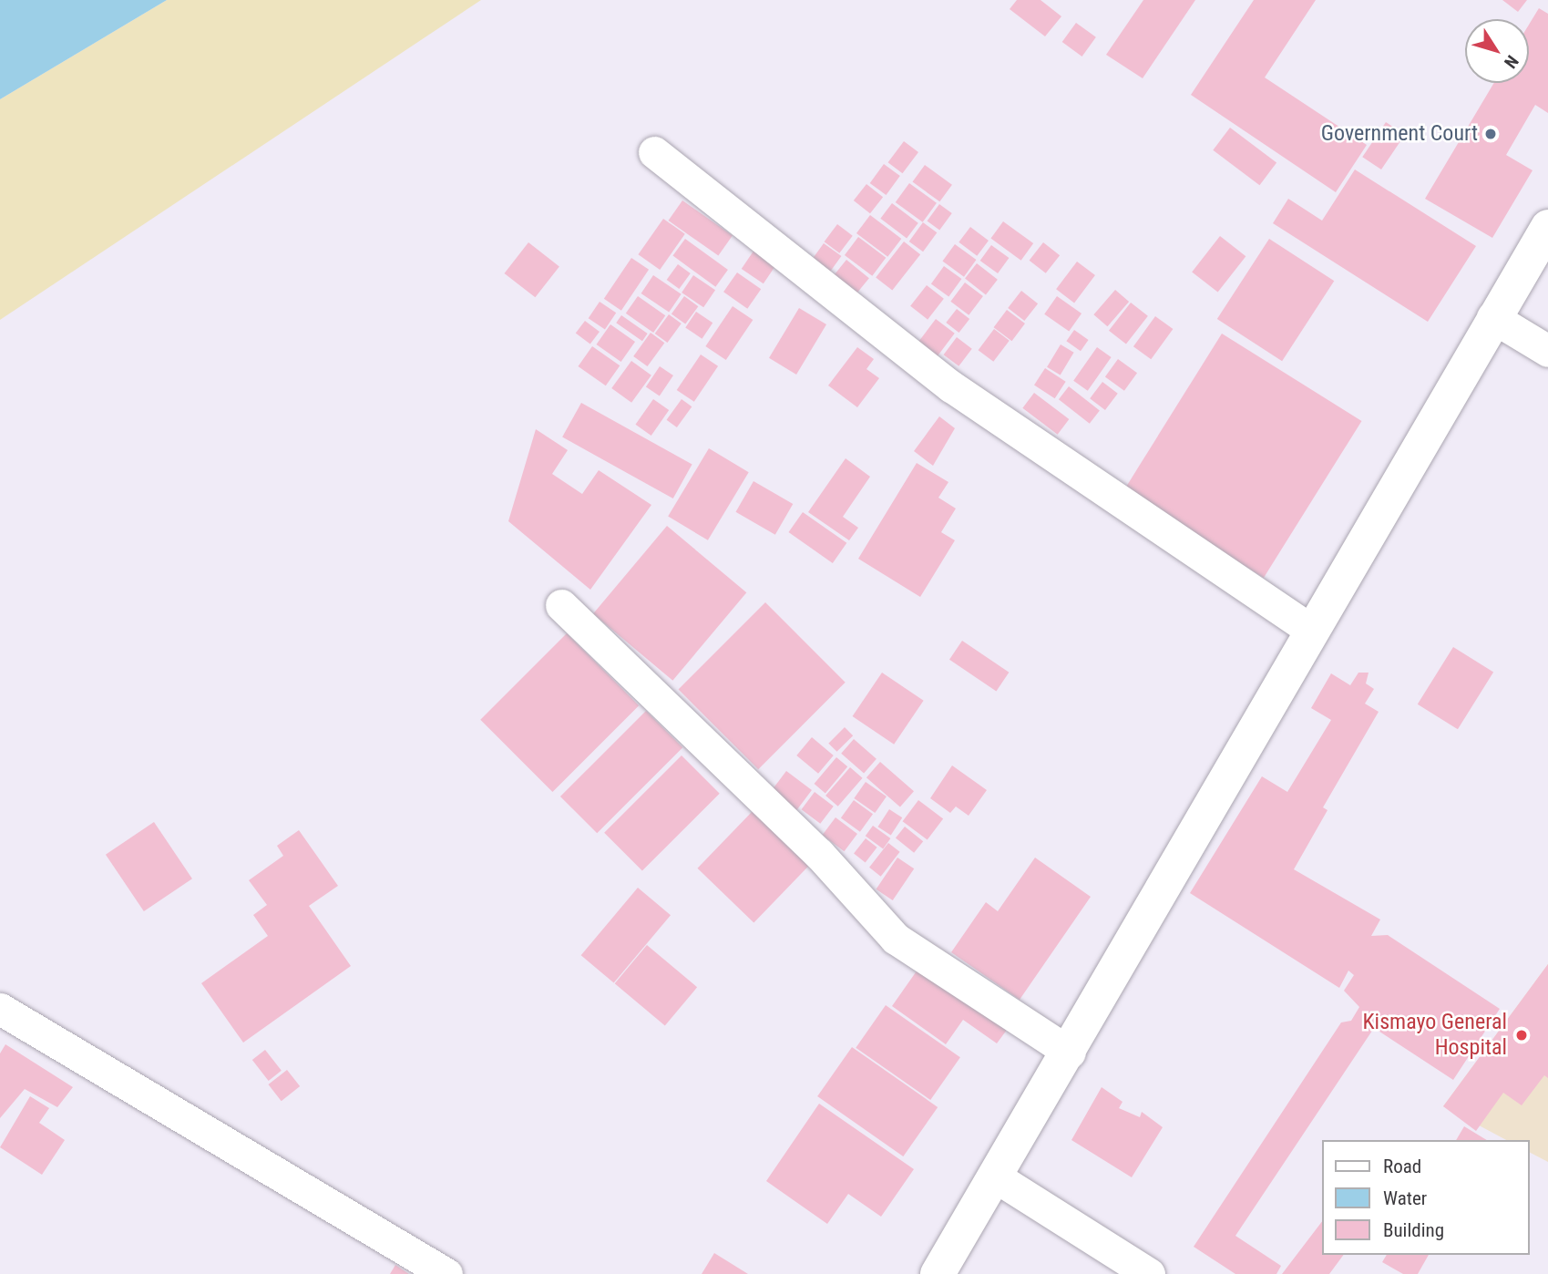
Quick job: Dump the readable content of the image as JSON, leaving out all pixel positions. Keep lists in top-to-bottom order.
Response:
{
  "places": ["Government Court", "Kismayo General Hospital"],
  "legend": ["Road", "Water", "Building"],
  "north": "bottom right"
}
